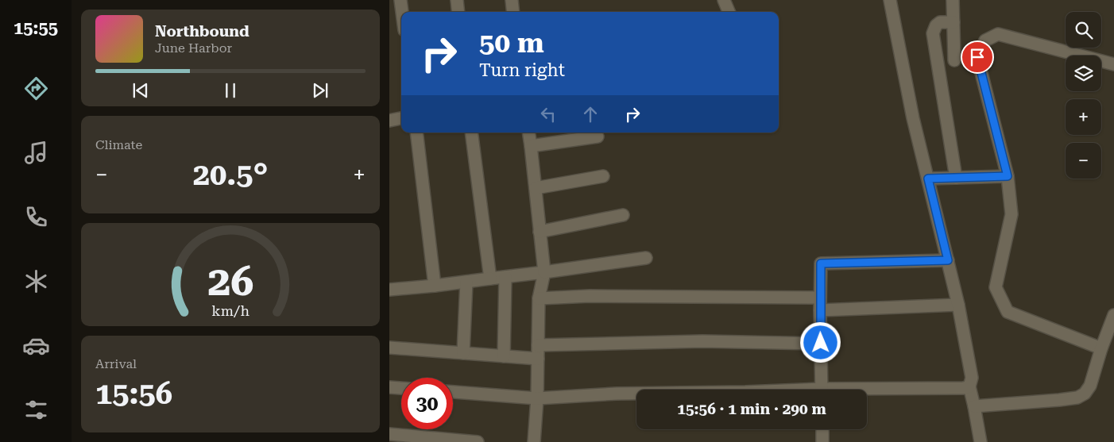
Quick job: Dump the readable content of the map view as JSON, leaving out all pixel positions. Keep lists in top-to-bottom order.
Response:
{
  "page": {
    "tabs": "15:55",
    "map_buttons": ["+", "−"],
    "turn": ["50 m", "Turn right"],
    "song": ["Northbound", "June Harbor"],
    "tile": [
      "Climate",
      ["Arrival", "15:56"]
    ],
    "heat": ["−", "20.5°", "+"],
    "limit": "30",
    "trip": "15:56 · 1 min · 290 m",
    "gauge": ["26", "km/h"]
  }
}
